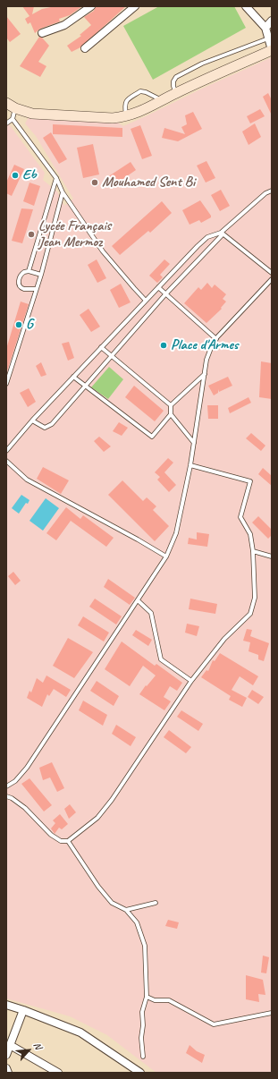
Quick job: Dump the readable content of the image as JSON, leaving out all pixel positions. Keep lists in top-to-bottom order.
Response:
{
  "places": [
    "Eb",
    "Mouhamed Sent Bi",
    "Lycée Français Jean Mermoz",
    "G",
    "Place d'Armes"
  ],
  "north": "top right"
}
